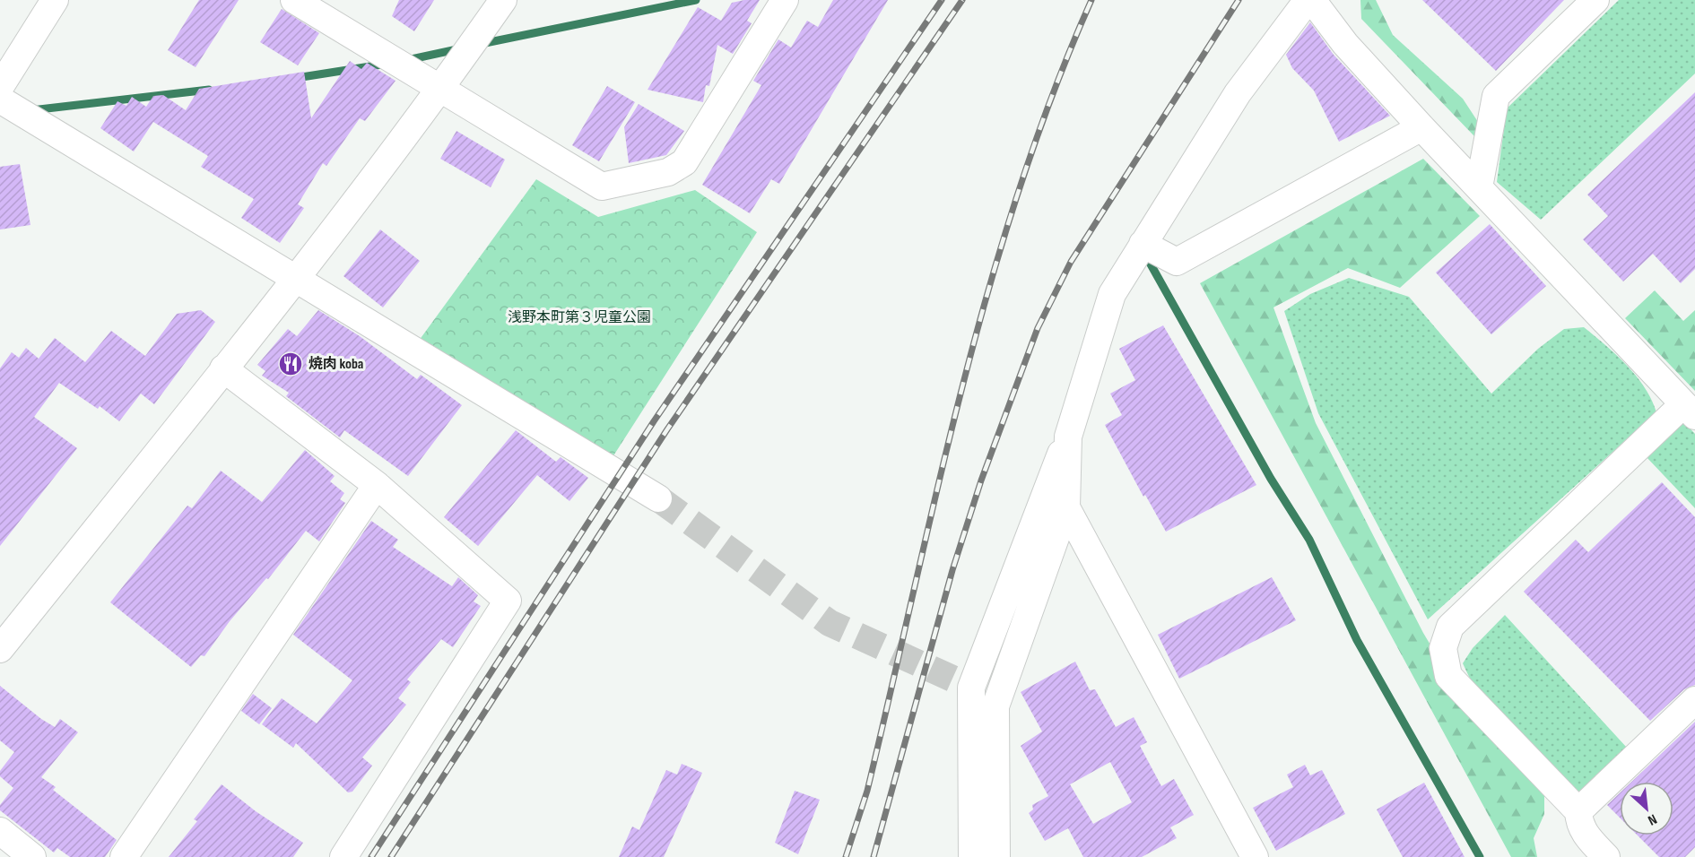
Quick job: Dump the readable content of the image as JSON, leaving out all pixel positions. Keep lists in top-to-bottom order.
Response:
{
  "parks": ["浅野本町第３児童公園"],
  "places": {
    "restaurant": ["焼肉 koba"]
  },
  "north": "bottom right"
}
